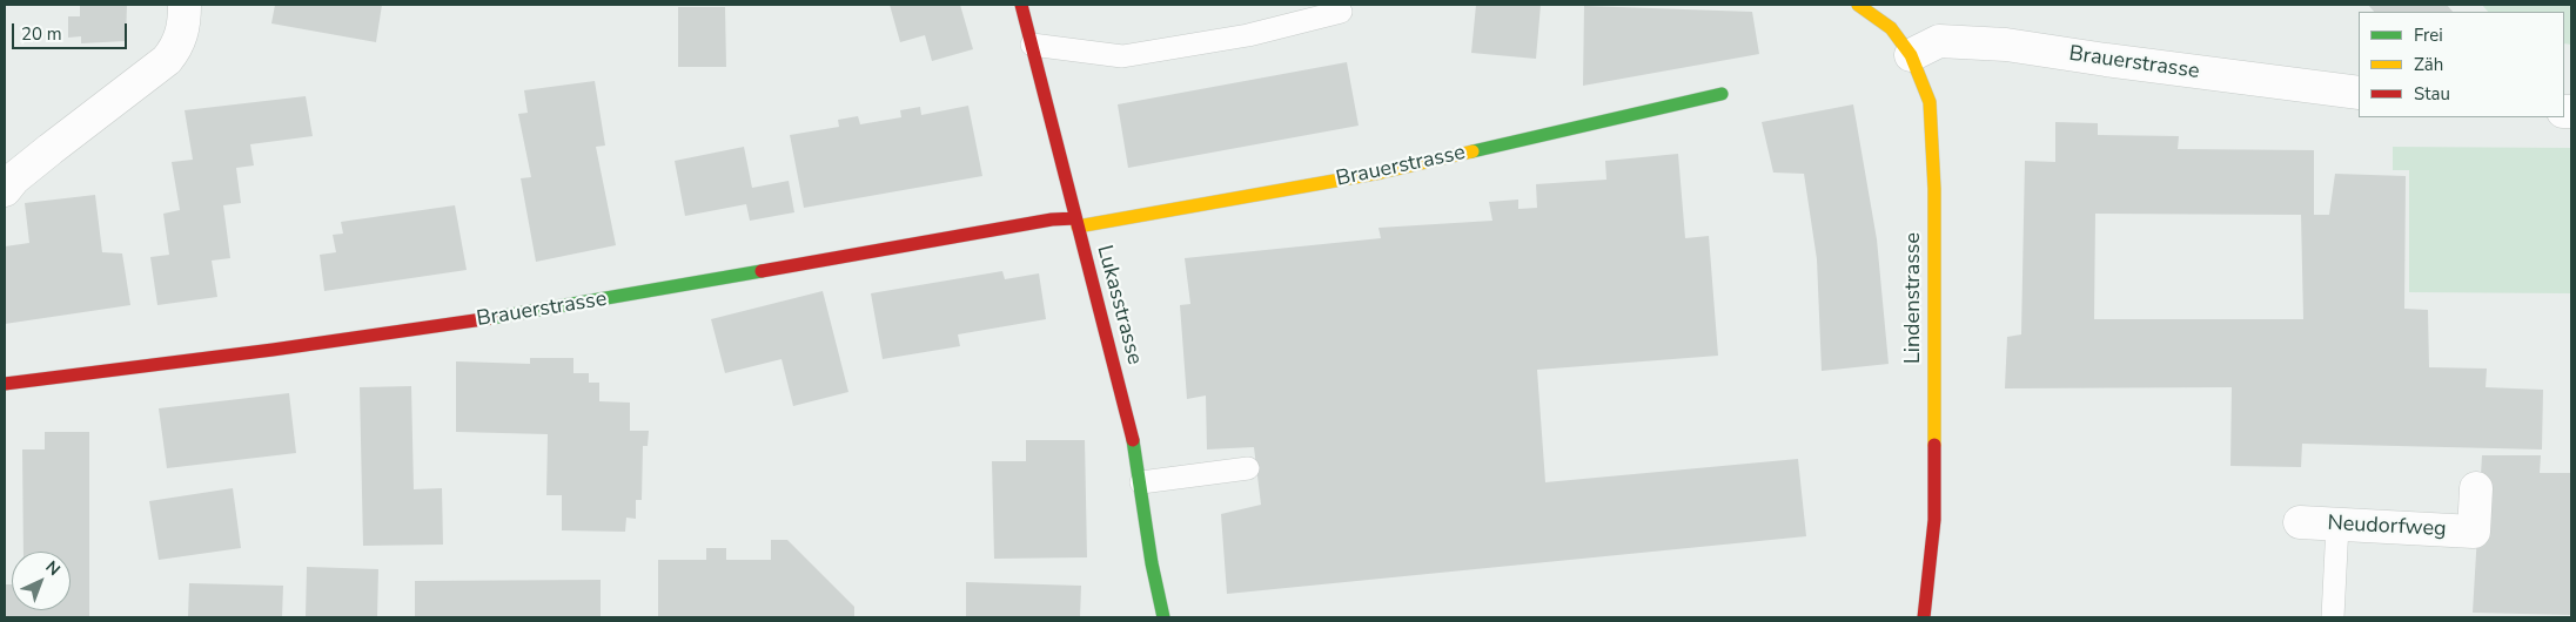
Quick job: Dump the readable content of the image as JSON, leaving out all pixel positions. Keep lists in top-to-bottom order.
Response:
{
  "streets": {
    "street": [
      "Brauerstrasse",
      "Lindenstrasse",
      "Lukasstrasse",
      "Neudorfweg"
    ]
  },
  "crossings": [
    ["Brauerstrasse", "Lindenstrasse"],
    ["Brauerstrasse", "Lukasstrasse"]
  ],
  "legend": ["Frei", "Zäh", "Stau"],
  "scale_bar": "20 m",
  "north": "top right"
}
